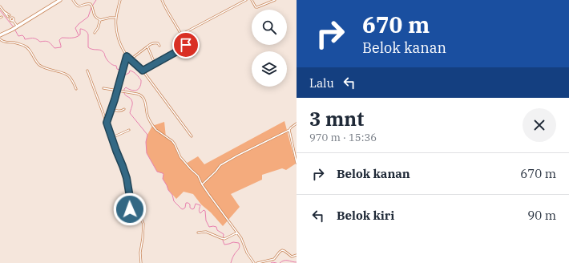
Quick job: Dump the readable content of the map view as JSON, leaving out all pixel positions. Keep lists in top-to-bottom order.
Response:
{
  "page": {
    "turn": ["670 m", "Belok kanan"],
    "then": "Lalu",
    "heading": ["3 mnt", "970 m · 15:36"],
    "list": [
      {
        "name": "Belok kanan",
        "value": "670 m"
      },
      {
        "name": "Belok kiri",
        "value": "90 m"
      }
    ]
  }
}
